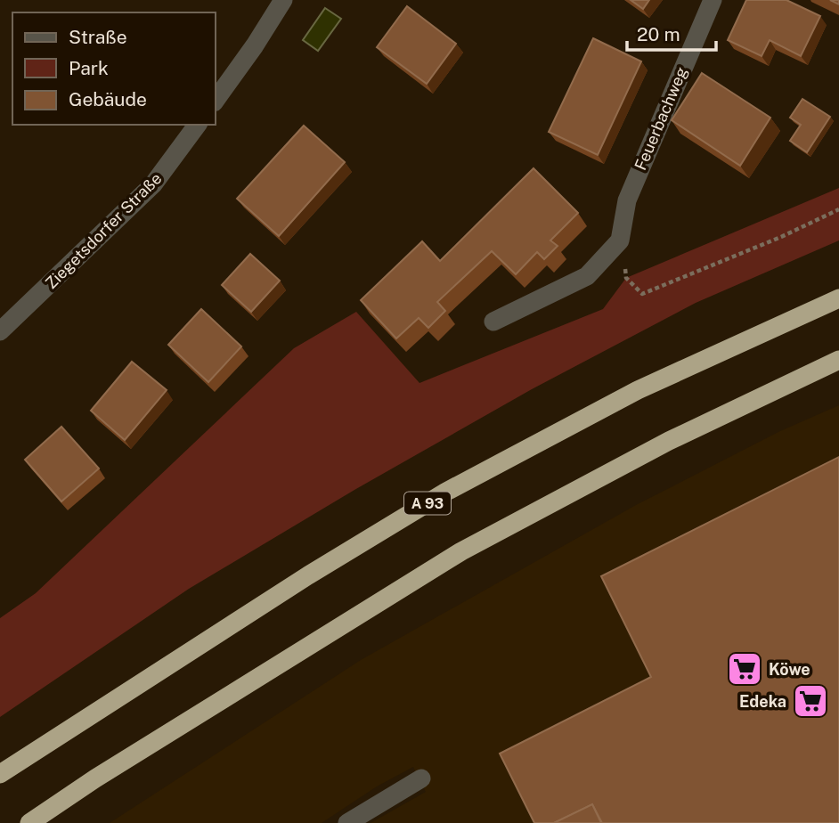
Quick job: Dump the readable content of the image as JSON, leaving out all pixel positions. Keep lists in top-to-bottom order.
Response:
{
  "streets": {
    "highway": ["A 93"],
    "street": ["Feuerbachweg", "Ziegetsdorfer Straße"]
  },
  "places": {
    "supermarket": ["Köwe", "Edeka"]
  },
  "legend": ["Straße", "Park", "Gebäude"],
  "scale_bar": "20 m"
}
